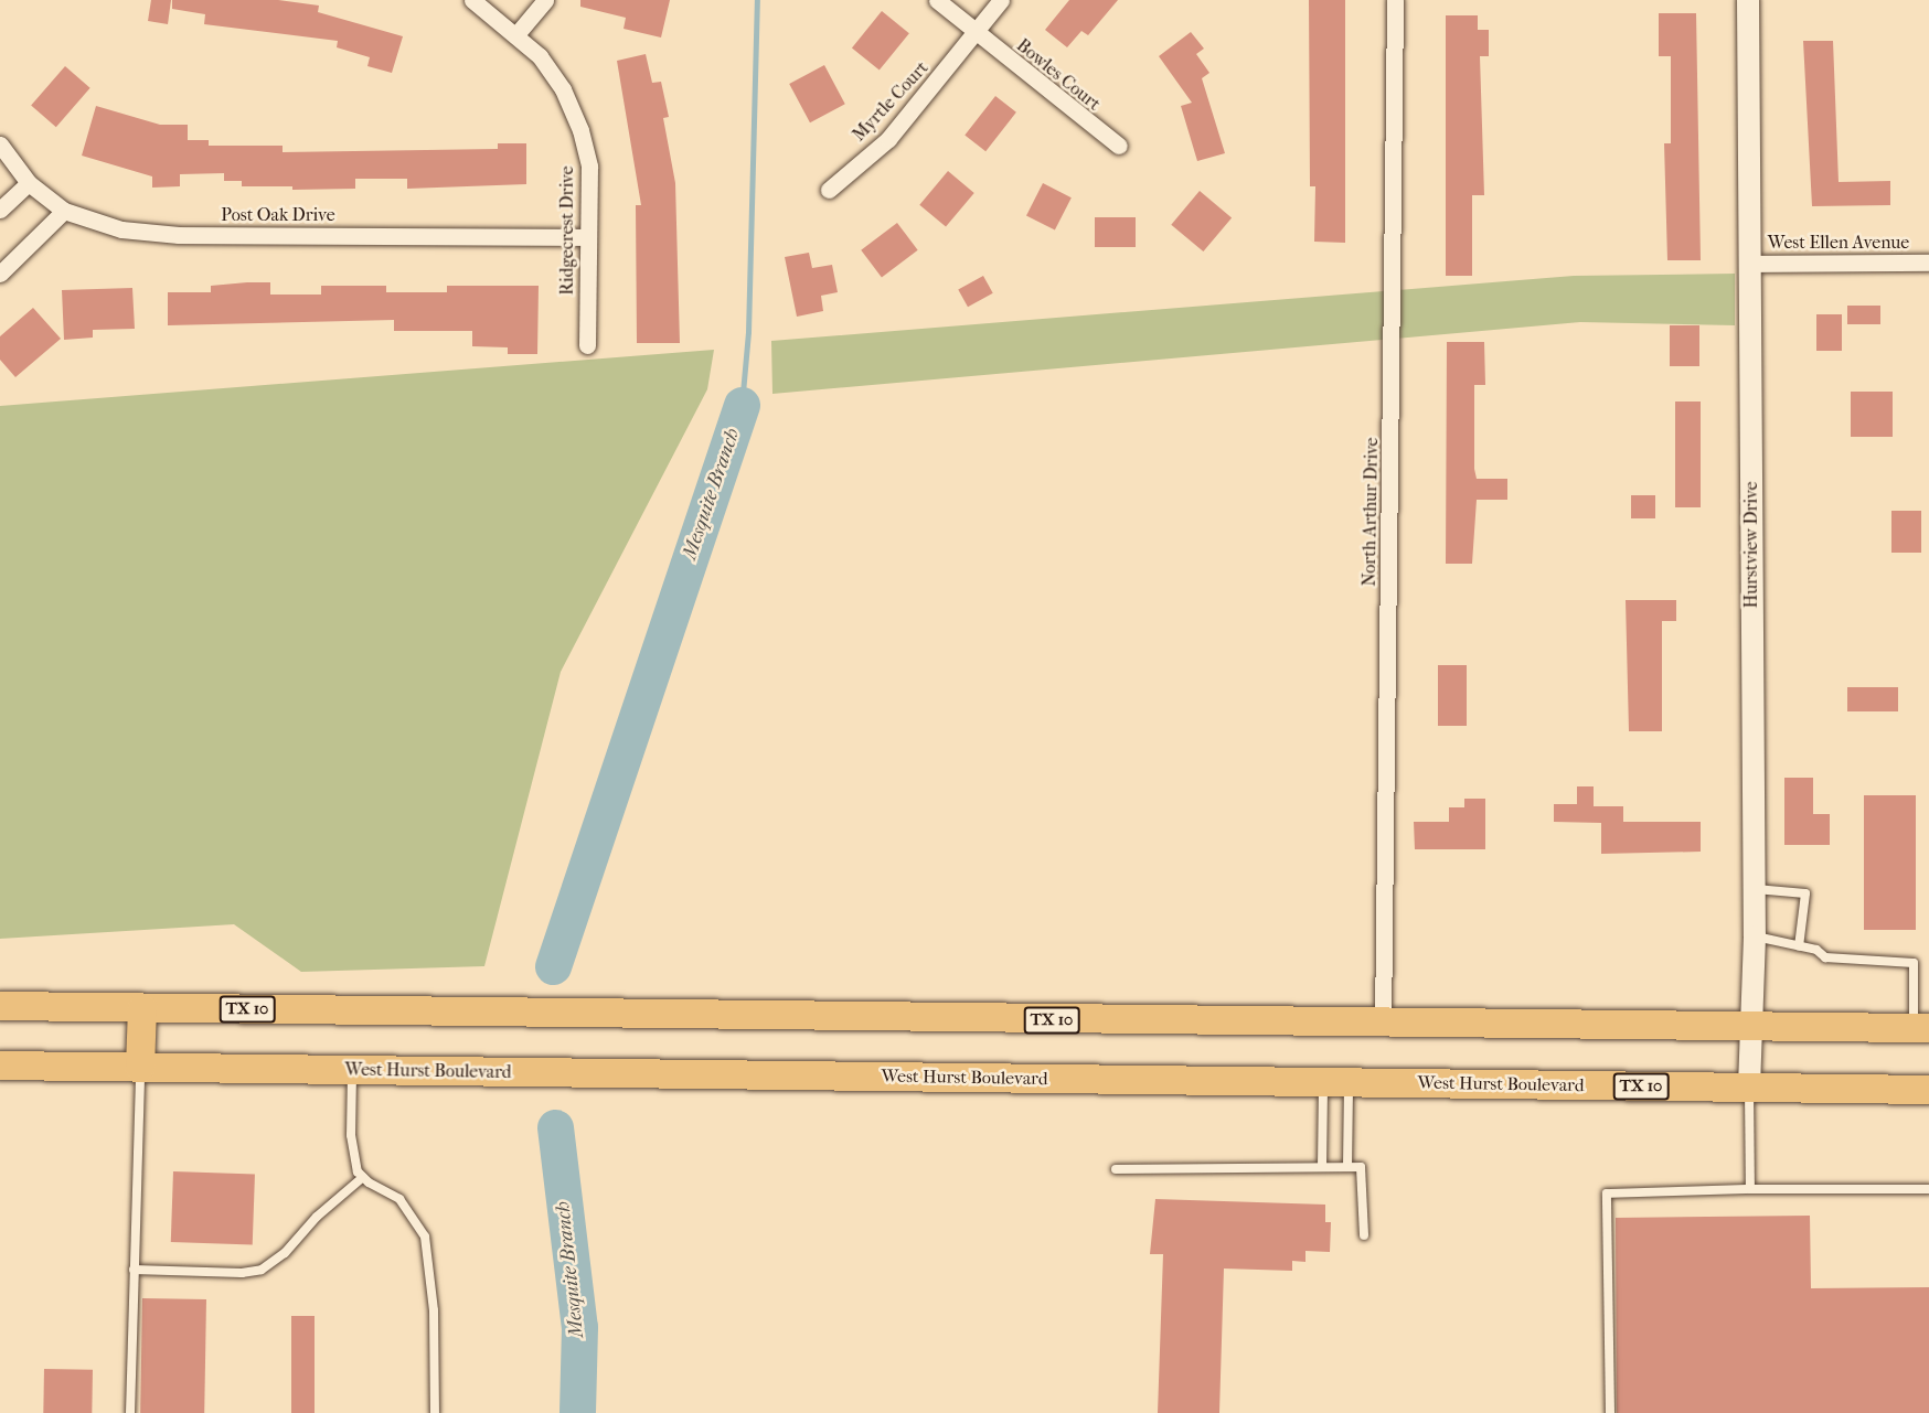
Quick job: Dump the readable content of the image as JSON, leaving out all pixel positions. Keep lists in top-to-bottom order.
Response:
{
  "streets": {
    "main road": ["TX 10", "West Hurst Boulevard"],
    "street": [
      "Bowles Court",
      "Myrtle Court",
      "Post Oak Drive",
      "Ridgecrest Drive",
      "West Ellen Avenue",
      "North Arthur Drive",
      "Hurstview Drive"
    ]
  },
  "crossings": [
    ["Bowles Court", "Myrtle Court"],
    ["Post Oak Drive", "Ridgecrest Drive"],
    ["West Ellen Avenue", "Hurstview Drive"],
    ["North Arthur Drive", "TX 10"],
    ["Hurstview Drive", "TX 10"],
    ["Hurstview Drive", "West Hurst Boulevard"]
  ],
  "water": ["Mesquite Branch"]
}
